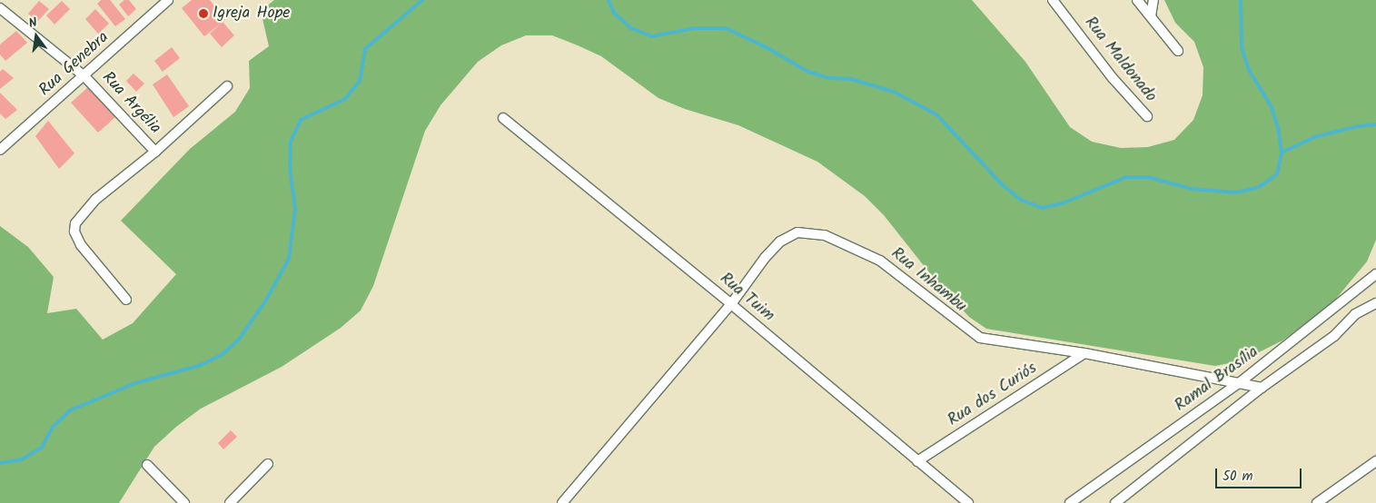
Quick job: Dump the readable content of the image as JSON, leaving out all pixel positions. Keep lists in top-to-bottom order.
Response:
{
  "streets": {
    "street": [
      "Rua Maldonado",
      "Rua Genebra",
      "Rua Argélia",
      "Rua Inhambu",
      "Rua Tuim",
      "Ramal Brasília",
      "Rua dos Curiós"
    ]
  },
  "crossings": [
    ["Rua Genebra", "Rua Argélia"],
    ["Rua Inhambu", "Rua Tuim"],
    ["Rua Inhambu", "Ramal Brasília"],
    ["Rua Inhambu", "Rua dos Curiós"],
    ["Rua Tuim", "Rua dos Curiós"]
  ],
  "places": ["Igreja Hope"],
  "scale_bar": "50 m",
  "north": "top"
}
